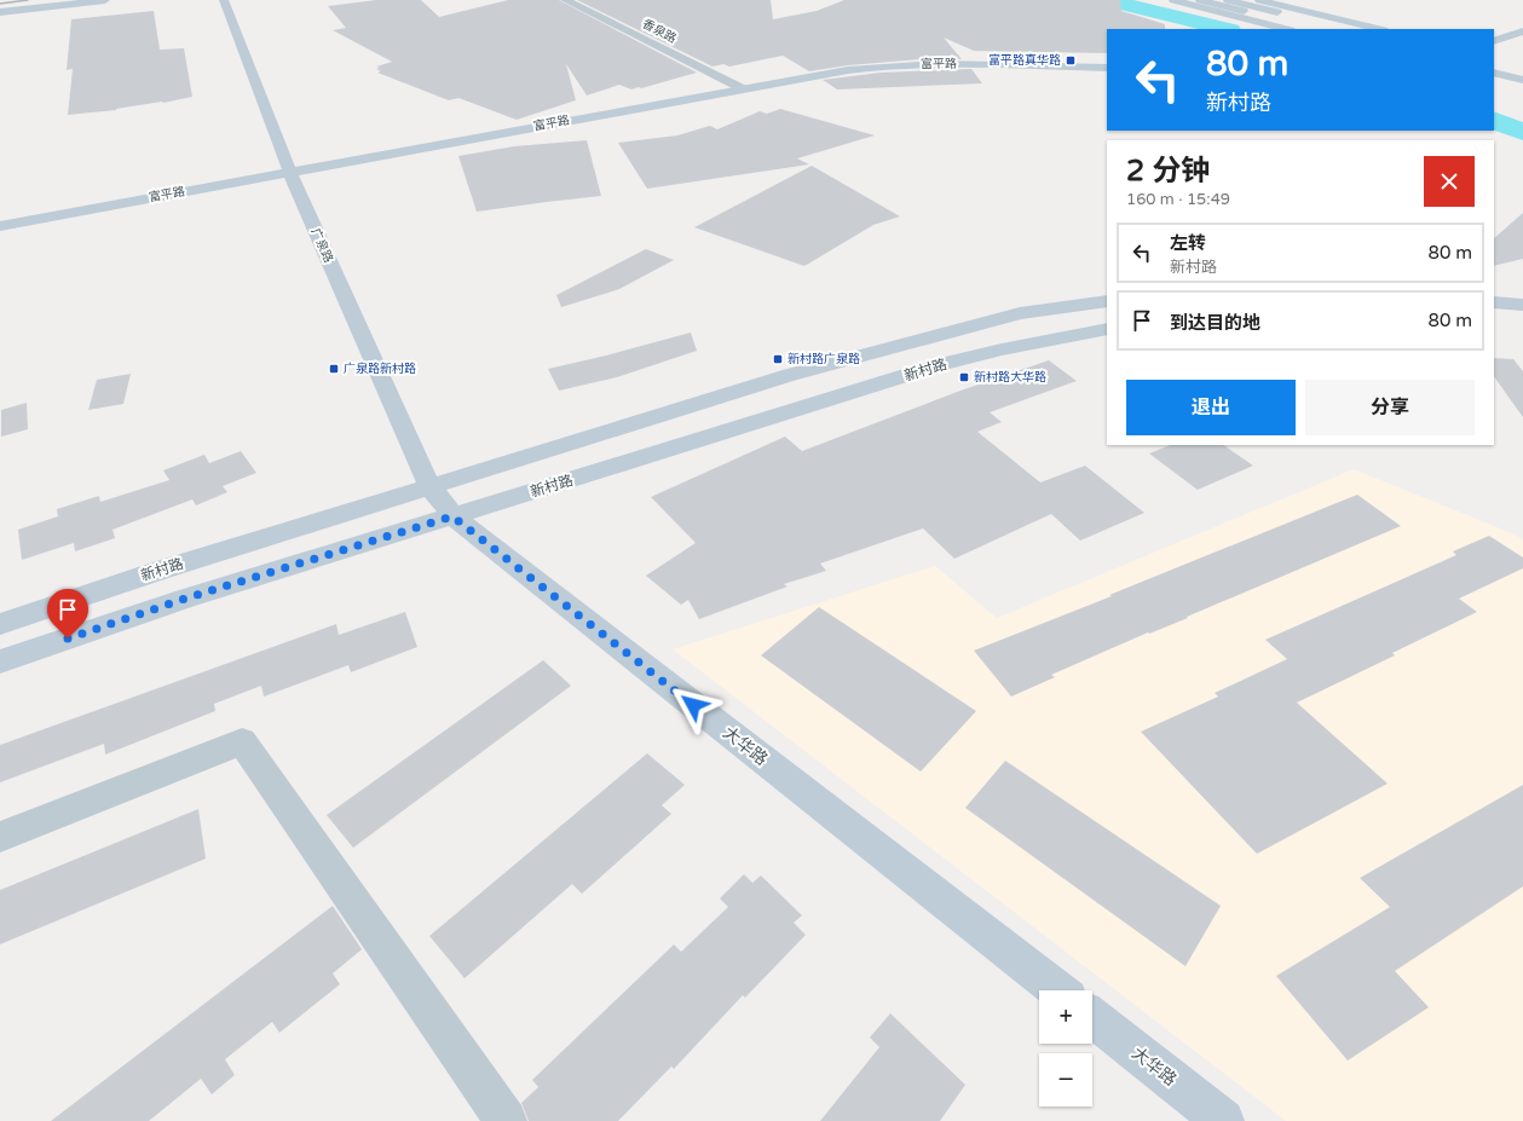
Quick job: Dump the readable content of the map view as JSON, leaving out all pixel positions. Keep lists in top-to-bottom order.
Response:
{
  "streets": {
    "street": [
      "香泉路",
      "富平路",
      "广泉路",
      "新村路",
      "大华路"
    ]
  },
  "crossings": [
    ["香泉路", "富平路"],
    ["富平路", "广泉路"],
    ["广泉路", "新村路"],
    ["广泉路", "大华路"],
    ["新村路", "大华路"]
  ],
  "places": {
    "transit": [
      "富平路真华路",
      "新村路广泉路",
      "广泉路新村路",
      "新村路大华路"
    ]
  },
  "page": {
    "turn": ["80 m", "新村路"],
    "heading": ["2 分钟", "160 m · 15:49"],
    "list": [
      {
        "name": "左转",
        "note": "新村路",
        "value": "80 m"
      },
      {
        "name": "到达目的地",
        "value": "80 m"
      }
    ],
    "buttons": ["退出", "分享"],
    "map_buttons": ["+", "−"]
  }
}
